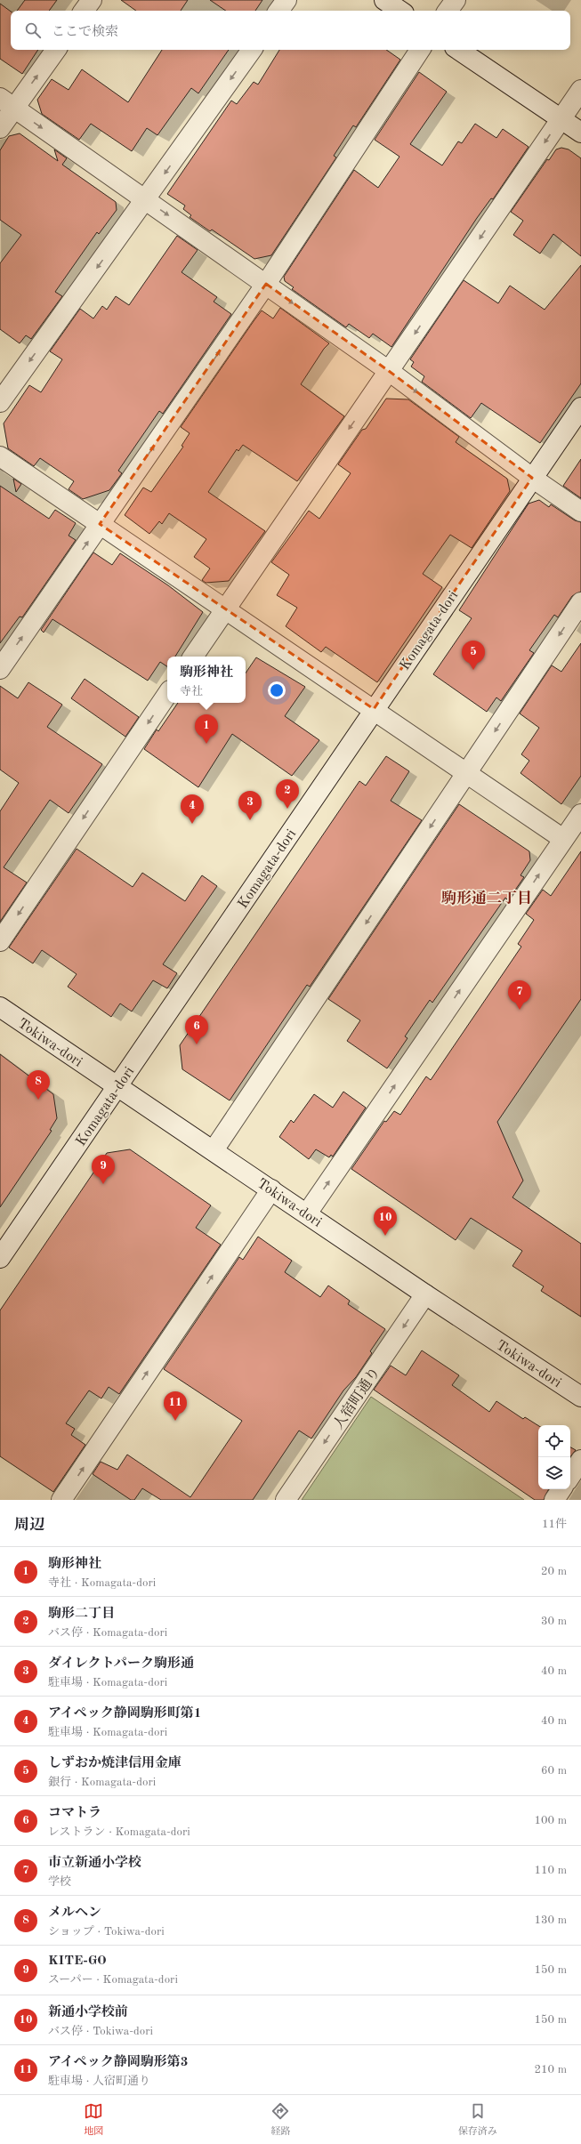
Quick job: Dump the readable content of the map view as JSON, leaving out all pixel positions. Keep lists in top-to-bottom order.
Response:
{
  "streets": {
    "street": ["Komagata-dori", "Tokiwa-dori", "人宿町通り"]
  },
  "crossings": [
    ["Komagata-dori", "Tokiwa-dori"],
    ["Tokiwa-dori", "人宿町通り"]
  ],
  "one_way": ["人宿町通り"],
  "districts": ["駒形通二丁目"],
  "page": {
    "search": "ここで検索",
    "pins": [
      "5",
      "1",
      "2",
      "3",
      "4",
      "7",
      "6",
      "8",
      "9",
      "10",
      "11"
    ],
    "popup": ["駒形神社", "寺社"],
    "heading": ["周辺", "11件"],
    "list": [
      {
        "mark": "1",
        "name": "駒形神社",
        "note": "寺社 · Komagata-dori",
        "value": "20 m"
      },
      {
        "mark": "2",
        "name": "駒形二丁目",
        "note": "バス停 · Komagata-dori",
        "value": "30 m"
      },
      {
        "mark": "3",
        "name": "ダイレクトパーク駒形通",
        "note": "駐車場 · Komagata-dori",
        "value": "40 m"
      },
      {
        "mark": "4",
        "name": "アイペック静岡駒形町第1",
        "note": "駐車場 · Komagata-dori",
        "value": "40 m"
      },
      {
        "mark": "5",
        "name": "しずおか焼津信用金庫",
        "note": "銀行 · Komagata-dori",
        "value": "60 m"
      },
      {
        "mark": "6",
        "name": "コマトラ",
        "note": "レストラン · Komagata-dori",
        "value": "100 m"
      },
      {
        "mark": "7",
        "name": "市立新通小学校",
        "note": "学校",
        "value": "110 m"
      },
      {
        "mark": "8",
        "name": "メルヘン",
        "note": "ショップ · Tokiwa-dori",
        "value": "130 m"
      },
      {
        "mark": "9",
        "name": "KITE-GO",
        "note": "スーパー · Komagata-dori",
        "value": "150 m"
      },
      {
        "mark": "10",
        "name": "新通小学校前",
        "note": "バス停 · Tokiwa-dori",
        "value": "150 m"
      },
      {
        "mark": "11",
        "name": "アイペック静岡駒形第3",
        "note": "駐車場 · 人宿町通り",
        "value": "210 m"
      }
    ],
    "nav": ["地図", "経路", "保存済み"]
  }
}
